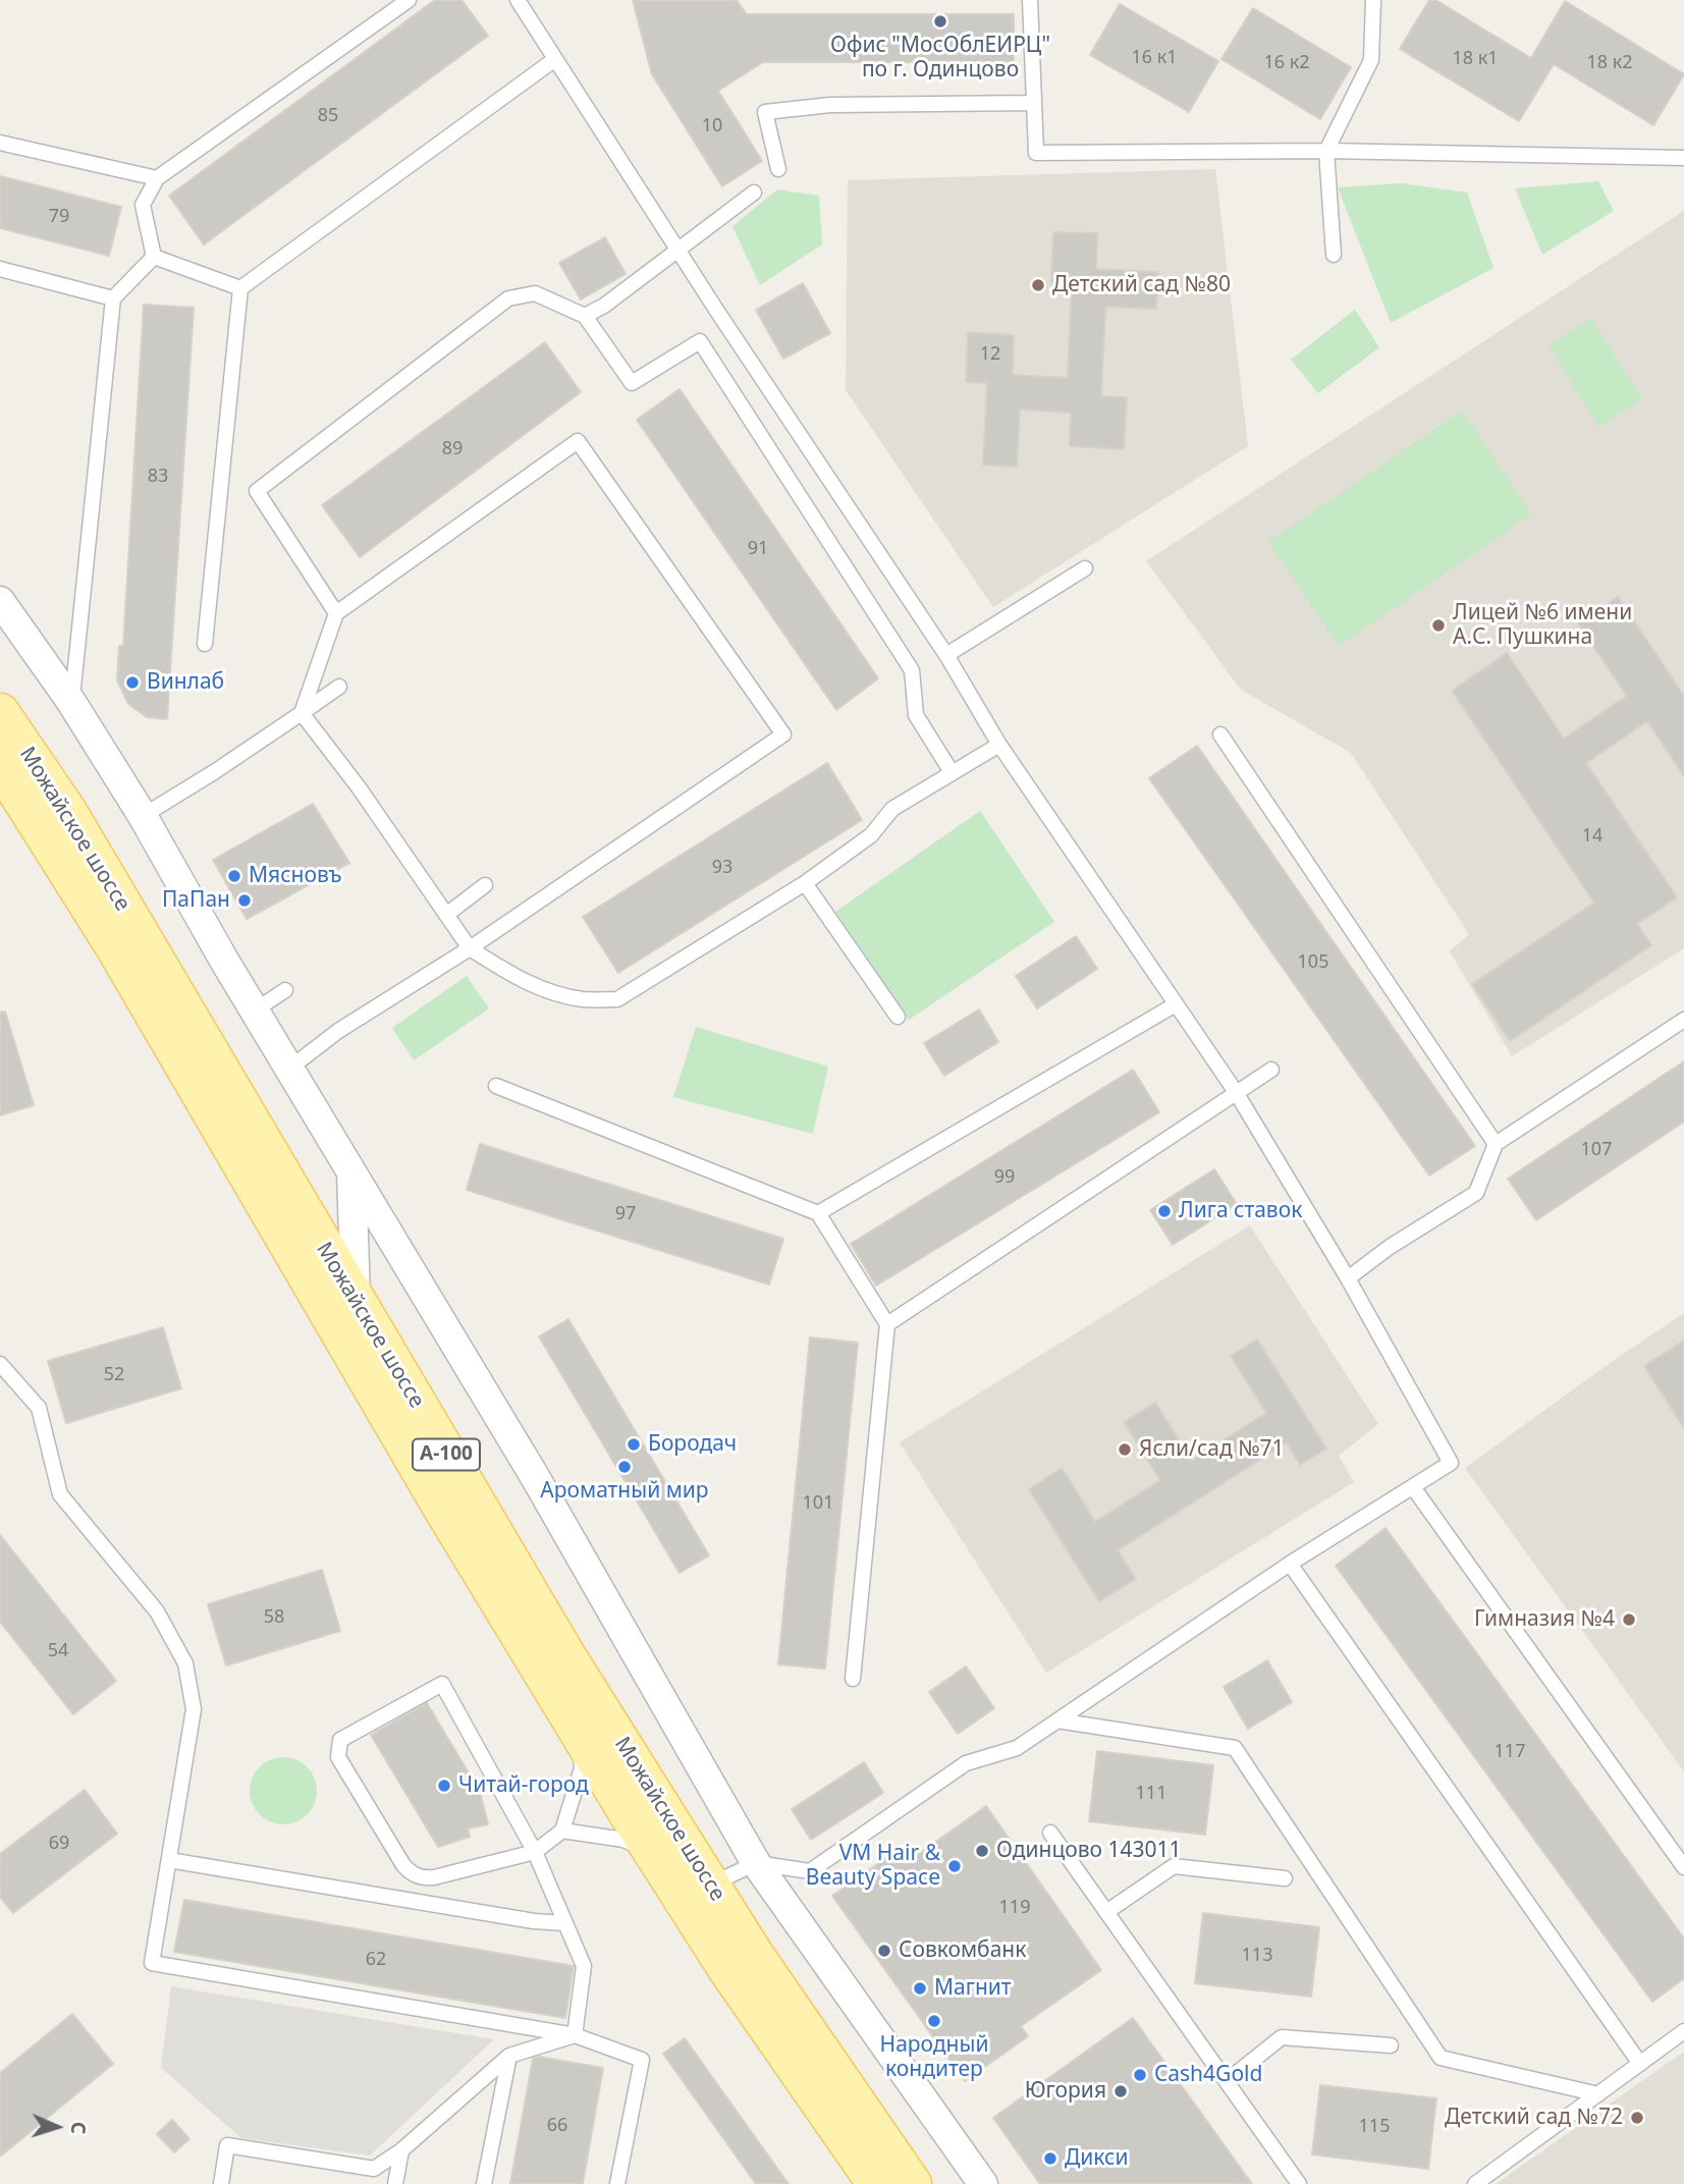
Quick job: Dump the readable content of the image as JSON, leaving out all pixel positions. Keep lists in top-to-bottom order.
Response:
{
  "streets": {
    "main road": ["Можайское шоссе", "А-100"]
  },
  "places": [
    "Офис \"МосОблЕИРЦ\" по г. Одинцово",
    "Детский сад №80",
    "Лицей №6 имени А.С. Пушкина",
    "Винлаб",
    "Мясновъ",
    "ПаПан",
    "Лига ставок",
    "Бородач",
    "Ясли/сад №71",
    "Ароматный мир",
    "Гимназия №4",
    "Читай-город",
    "Одинцово 143011",
    "VM Hair & Beauty Space",
    "Совкомбанк",
    "Магнит",
    "Народный кондитер",
    "Cash4Gold",
    "Югория",
    "Детский сад №72",
    "Дикси"
  ],
  "house_numbers": [
    "16 к1",
    "18 к1",
    "16 к2",
    "18 к2",
    "85",
    "10",
    "79",
    "12",
    "89",
    "83",
    "91",
    "14",
    "93",
    "105",
    "107",
    "99",
    "97",
    "52",
    "101",
    "58",
    "54",
    "117",
    "111",
    "69",
    "119",
    "113",
    "62",
    "66",
    "115"
  ],
  "north": "right"
}
